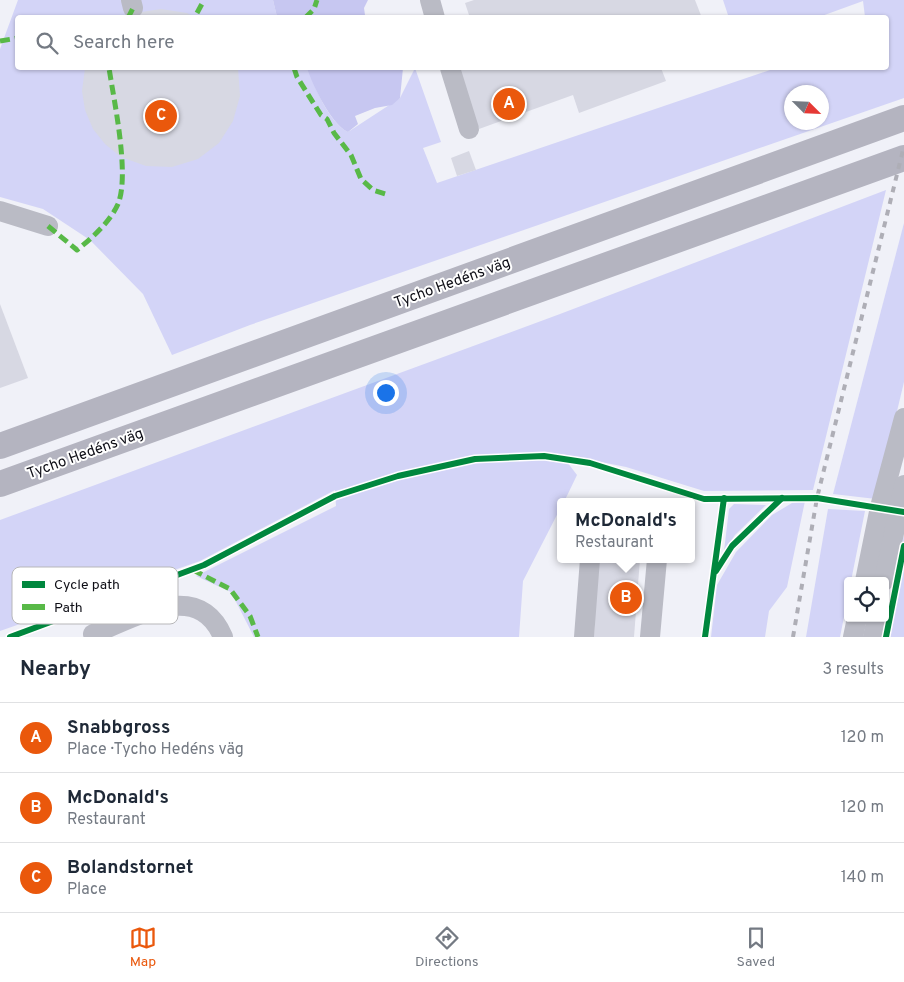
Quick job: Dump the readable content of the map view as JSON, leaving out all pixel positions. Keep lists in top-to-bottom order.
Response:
{
  "streets": {
    "main road": ["Tycho Hedéns väg"]
  },
  "legend": ["Cycle path", "Path"],
  "north": "bottom right",
  "page": {
    "search": "Search here",
    "pins": ["A", "C", "B"],
    "popup": ["McDonald's", "Restaurant"],
    "heading": ["Nearby", "3 results"],
    "list": [
      {
        "mark": "A",
        "name": "Snabbgross",
        "note": "Place · Tycho Hedéns väg",
        "value": "120 m"
      },
      {
        "mark": "B",
        "name": "McDonald's",
        "note": "Restaurant",
        "value": "120 m"
      },
      {
        "mark": "C",
        "name": "Bolandstornet",
        "note": "Place",
        "value": "140 m"
      }
    ],
    "nav": ["Map", "Directions", "Saved"]
  }
}
